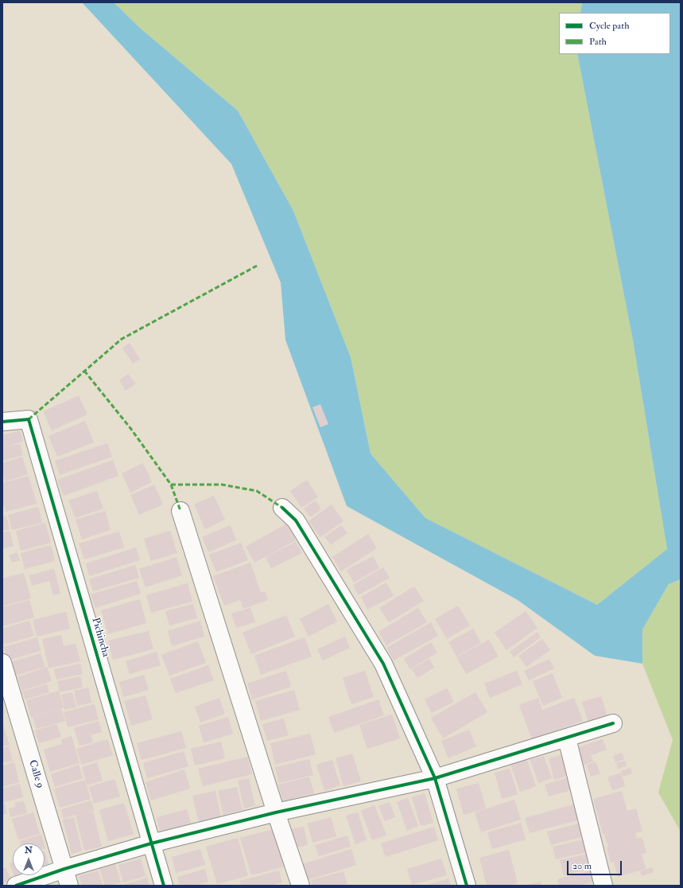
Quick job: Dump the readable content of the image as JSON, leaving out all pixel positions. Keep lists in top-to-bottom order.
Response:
{
  "streets": {
    "street": ["Pichincha", "Calle 9"]
  },
  "legend": ["Cycle path", "Path"],
  "scale_bar": "20 m",
  "north": "top"
}
